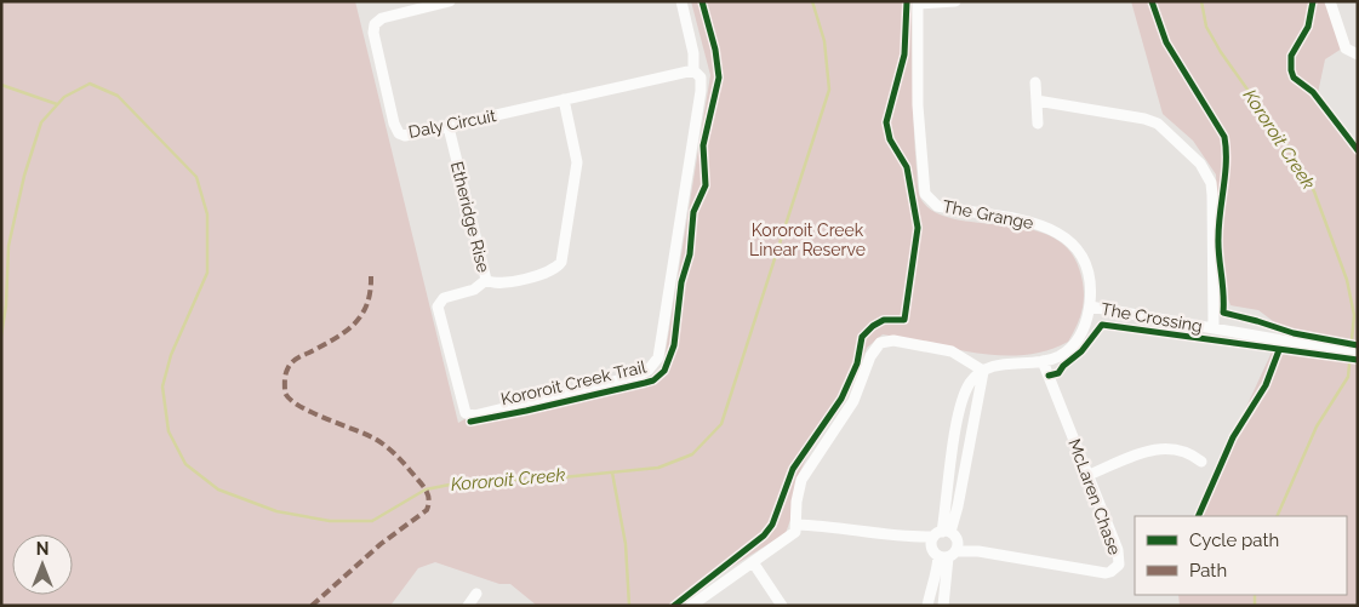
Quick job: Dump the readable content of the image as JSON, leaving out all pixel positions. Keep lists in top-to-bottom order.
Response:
{
  "streets": {
    "street": [
      "Daly Circuit",
      "The Grange",
      "Etheridge Rise",
      "The Crossing",
      "McLaren Chase"
    ],
    "cycle path": ["Kororoit Creek Trail"]
  },
  "crossings": [
    ["Daly Circuit", "Etheridge Rise"],
    ["The Grange", "The Crossing"],
    ["The Grange", "McLaren Chase"]
  ],
  "water": ["Kororoit Creek"],
  "parks": ["Kororoit Creek Linear Reserve"],
  "legend": ["Cycle path", "Path"],
  "north": "top"
}
